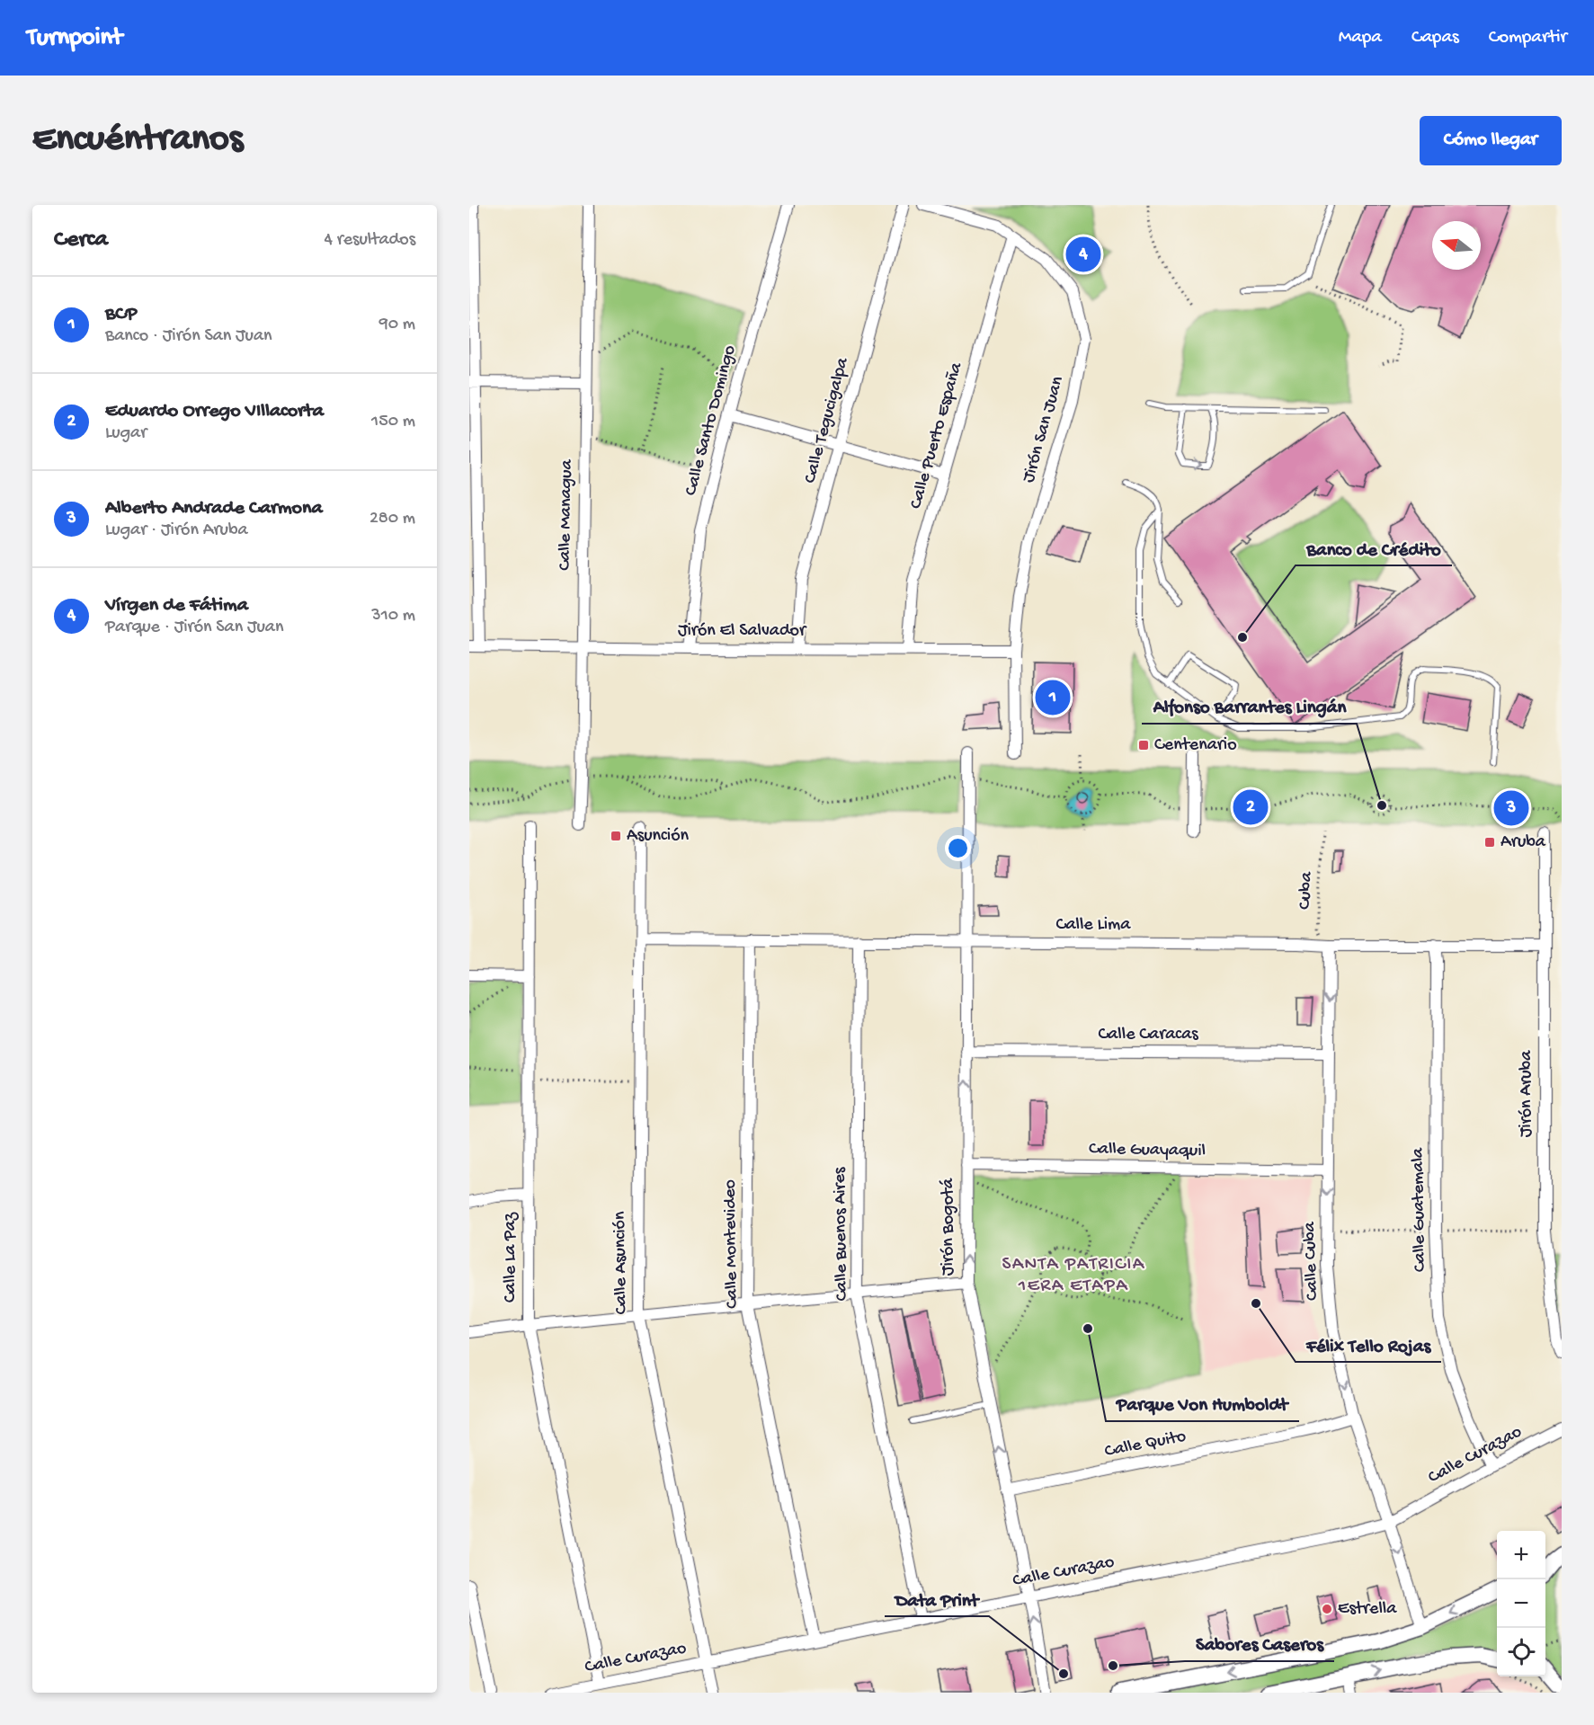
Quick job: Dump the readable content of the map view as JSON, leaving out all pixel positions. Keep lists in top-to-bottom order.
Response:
{
  "streets": {
    "street": [
      "Calle Santo Domingo",
      "Calle Tegucigalpa",
      "Jirón San Juan",
      "Calle Puerto España",
      "Calle Managua",
      "Jirón El Salvador",
      "Calle Lima",
      "Calle Caracas",
      "Jirón Aruba",
      "Calle Guayaquil",
      "Calle Guatemala",
      "Jirón Bogotá",
      "Calle Buenos Aires",
      "Calle Montevideo",
      "Calle La Paz",
      "Calle Cuba",
      "Calle Asunción",
      "Calle Quito",
      "Calle Curazao"
    ],
    "path": ["Cuba"]
  },
  "crossings": [
    ["Calle Santo Domingo", "Jirón El Salvador"],
    ["Calle Tegucigalpa", "Jirón El Salvador"],
    ["Jirón San Juan", "Calle Puerto España"],
    ["Jirón San Juan", "Jirón El Salvador"],
    ["Calle Puerto España", "Jirón El Salvador"],
    ["Calle Managua", "Jirón El Salvador"],
    ["Cuba", "Calle Lima"],
    ["Cuba", "Calle Cuba"],
    ["Calle Lima", "Jirón Aruba"],
    ["Calle Lima", "Calle Guatemala"],
    ["Calle Lima", "Jirón Bogotá"],
    ["Calle Lima", "Calle Buenos Aires"],
    ["Calle Lima", "Calle Montevideo"],
    ["Calle Lima", "Calle Cuba"],
    ["Calle Lima", "Calle Asunción"],
    ["Calle Caracas", "Jirón Bogotá"],
    ["Calle Caracas", "Calle Cuba"],
    ["Calle Guayaquil", "Jirón Bogotá"],
    ["Calle Guayaquil", "Calle Cuba"],
    ["Calle Guatemala", "Calle Curazao"],
    ["Jirón Bogotá", "Calle Quito"],
    ["Jirón Bogotá", "Calle Curazao"],
    ["Calle Buenos Aires", "Calle Curazao"],
    ["Calle Montevideo", "Calle Curazao"],
    ["Calle La Paz", "Calle Curazao"],
    ["Calle Cuba", "Calle Quito"],
    ["Calle Cuba", "Calle Curazao"],
    ["Calle Asunción", "Calle Curazao"]
  ],
  "one_way": ["Jirón Bogotá", "Calle Cuba"],
  "districts": ["SANTA PATRICIA 1ERA ETAPA"],
  "places": {
    "other": [
      "Banco de Crédito",
      "Alfonso Barrantes Lingán",
      "Félix Tello Rojas",
      "Parque Von Humboldt",
      "Estrella",
      "Sabores Caseros",
      "Data Print"
    ],
    "transit": ["Centenario", "Asunción", "Aruba"]
  },
  "north": "left",
  "page": {
    "header": "Turnpoint",
    "nav": ["Mapa", "Capas", "Compartir"],
    "buttons": "Cómo llegar",
    "title": "Encuéntranos",
    "heading": ["Cerca", "4 resultados"],
    "pins": [
      "4",
      "1",
      "2",
      "3"
    ],
    "list": [
      {
        "mark": "1",
        "name": "BCP",
        "note": "Banco · Jirón San Juan",
        "value": "90 m"
      },
      {
        "mark": "2",
        "name": "Eduardo Orrego VIllacorta",
        "note": "Lugar",
        "value": "150 m"
      },
      {
        "mark": "3",
        "name": "Alberto Andrade Carmona",
        "note": "Lugar · Jirón Aruba",
        "value": "280 m"
      },
      {
        "mark": "4",
        "name": "Vírgen de Fátima",
        "note": "Parque · Jirón San Juan",
        "value": "310 m"
      }
    ],
    "map_buttons": ["+", "−"]
  }
}
